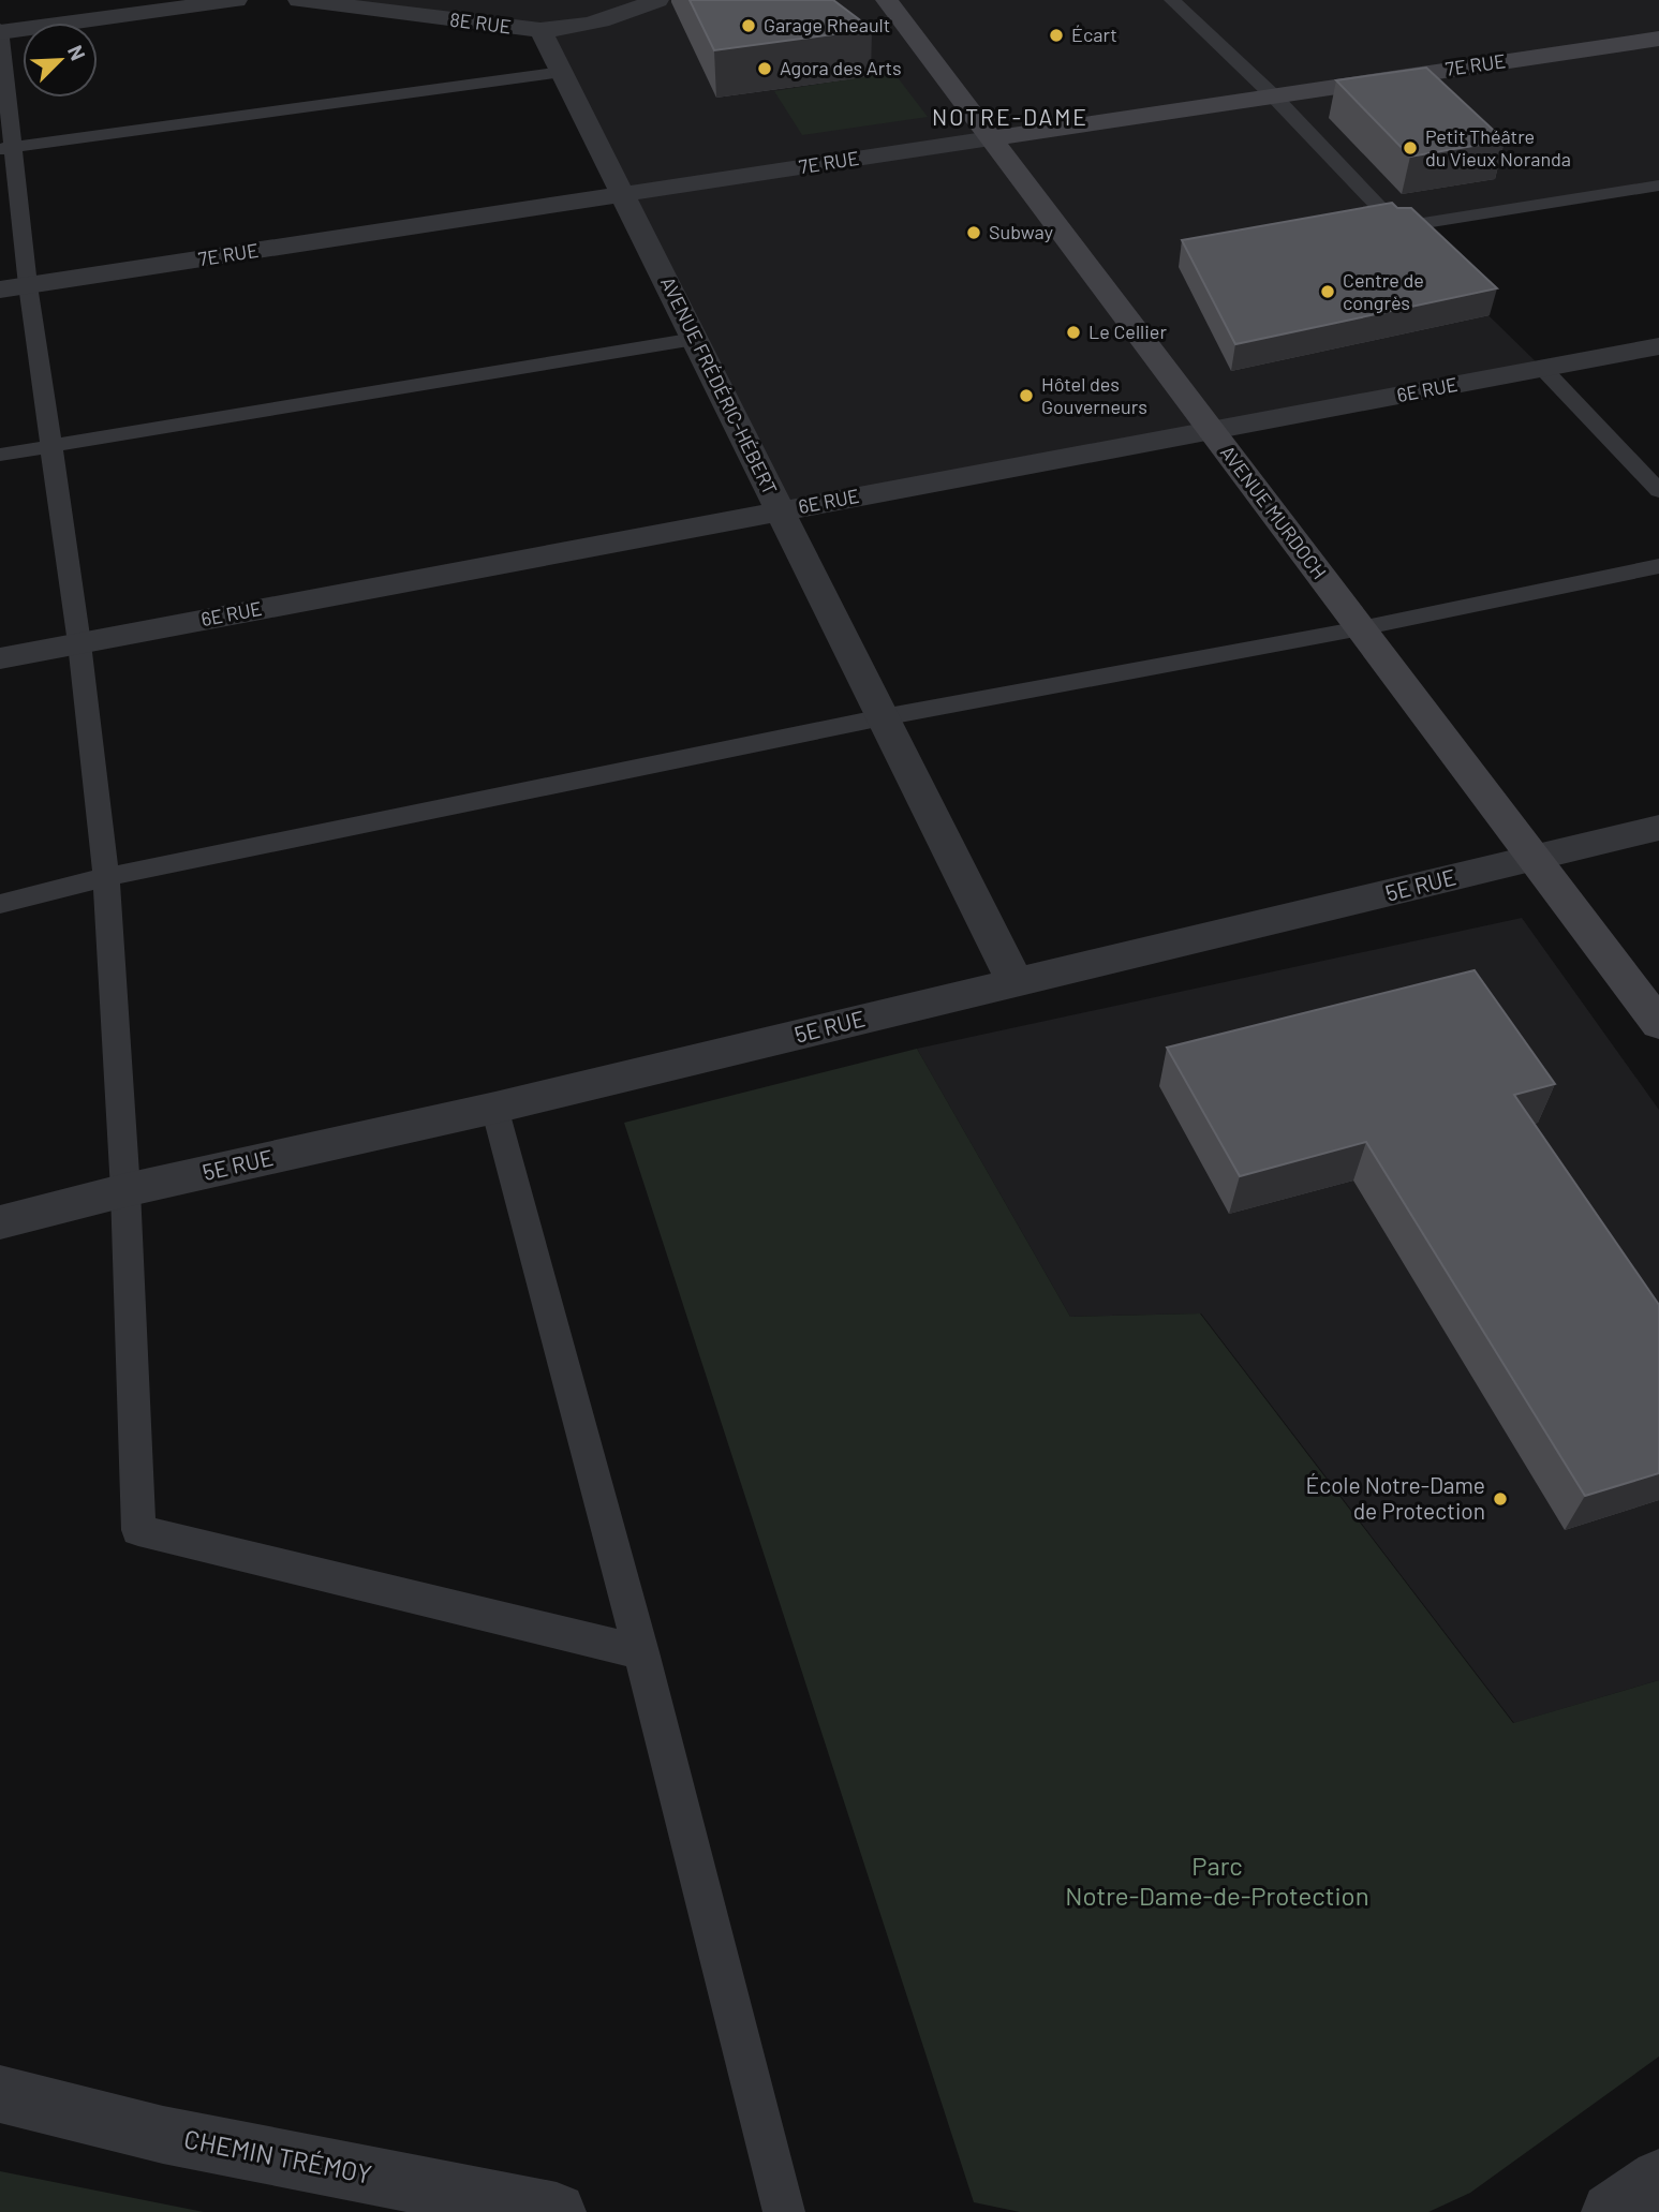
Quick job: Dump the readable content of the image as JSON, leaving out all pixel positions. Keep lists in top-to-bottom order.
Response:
{
  "streets": {
    "street": [
      "8E RUE",
      "7E RUE",
      "AVENUE FRÉDÉRIC-HÉBERT",
      "6E RUE",
      "AVENUE MURDOCH",
      "5E RUE",
      "CHEMIN TRÉMOY"
    ]
  },
  "crossings": [
    ["8E RUE", "AVENUE FRÉDÉRIC-HÉBERT"],
    ["7E RUE", "AVENUE FRÉDÉRIC-HÉBERT"],
    ["7E RUE", "AVENUE MURDOCH"],
    ["AVENUE FRÉDÉRIC-HÉBERT", "6E RUE"],
    ["AVENUE FRÉDÉRIC-HÉBERT", "5E RUE"],
    ["6E RUE", "AVENUE MURDOCH"],
    ["AVENUE MURDOCH", "5E RUE"]
  ],
  "districts": ["NOTRE-DAME"],
  "parks": ["Parc Notre-Dame-de-Protection"],
  "places": [
    "Garage Rheault",
    "Écart",
    "Agora des Arts",
    "Petit Théâtre du Vieux Noranda",
    "Subway",
    "Centre de congrès",
    "Le Cellier",
    "Hôtel des Gouverneurs",
    "École Notre-Dame de Protection"
  ],
  "north": "top right"
}
